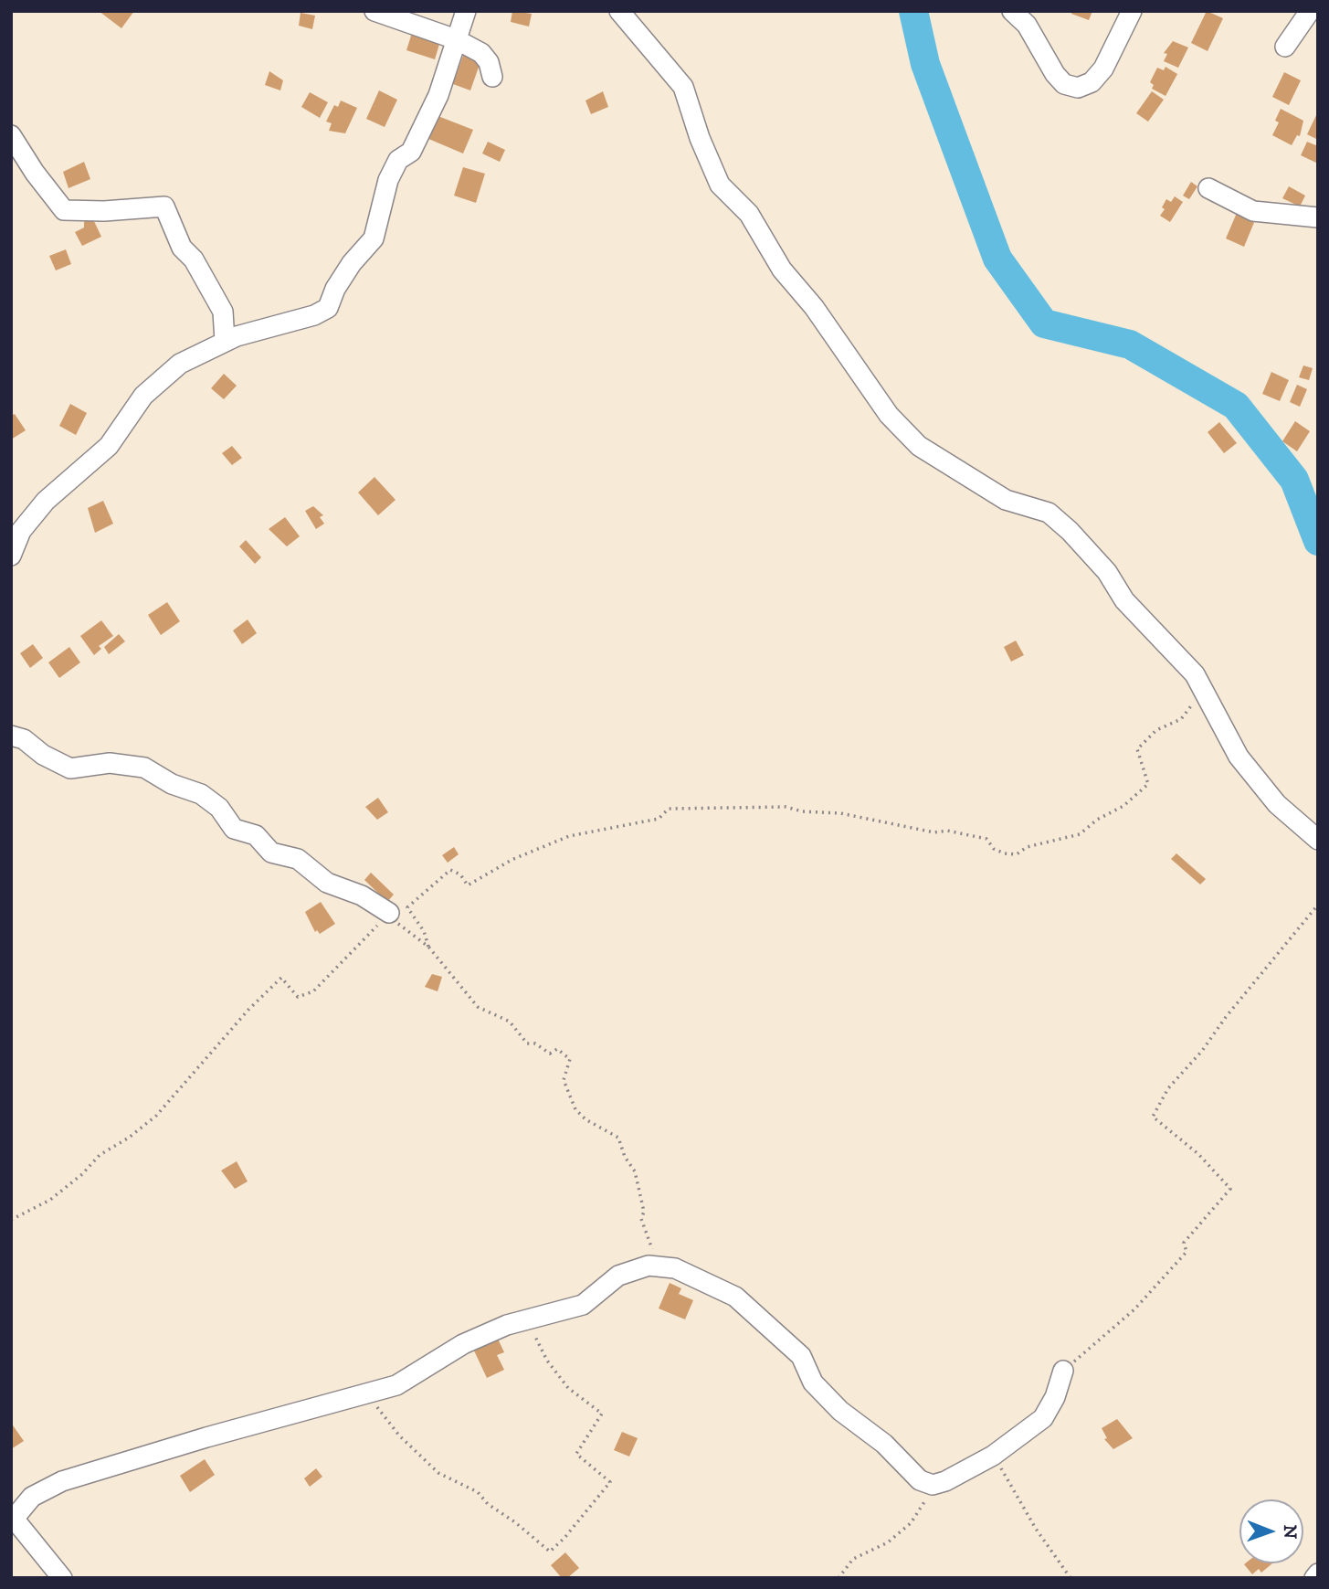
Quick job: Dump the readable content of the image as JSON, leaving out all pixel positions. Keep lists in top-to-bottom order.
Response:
{
  "north": "right"
}
